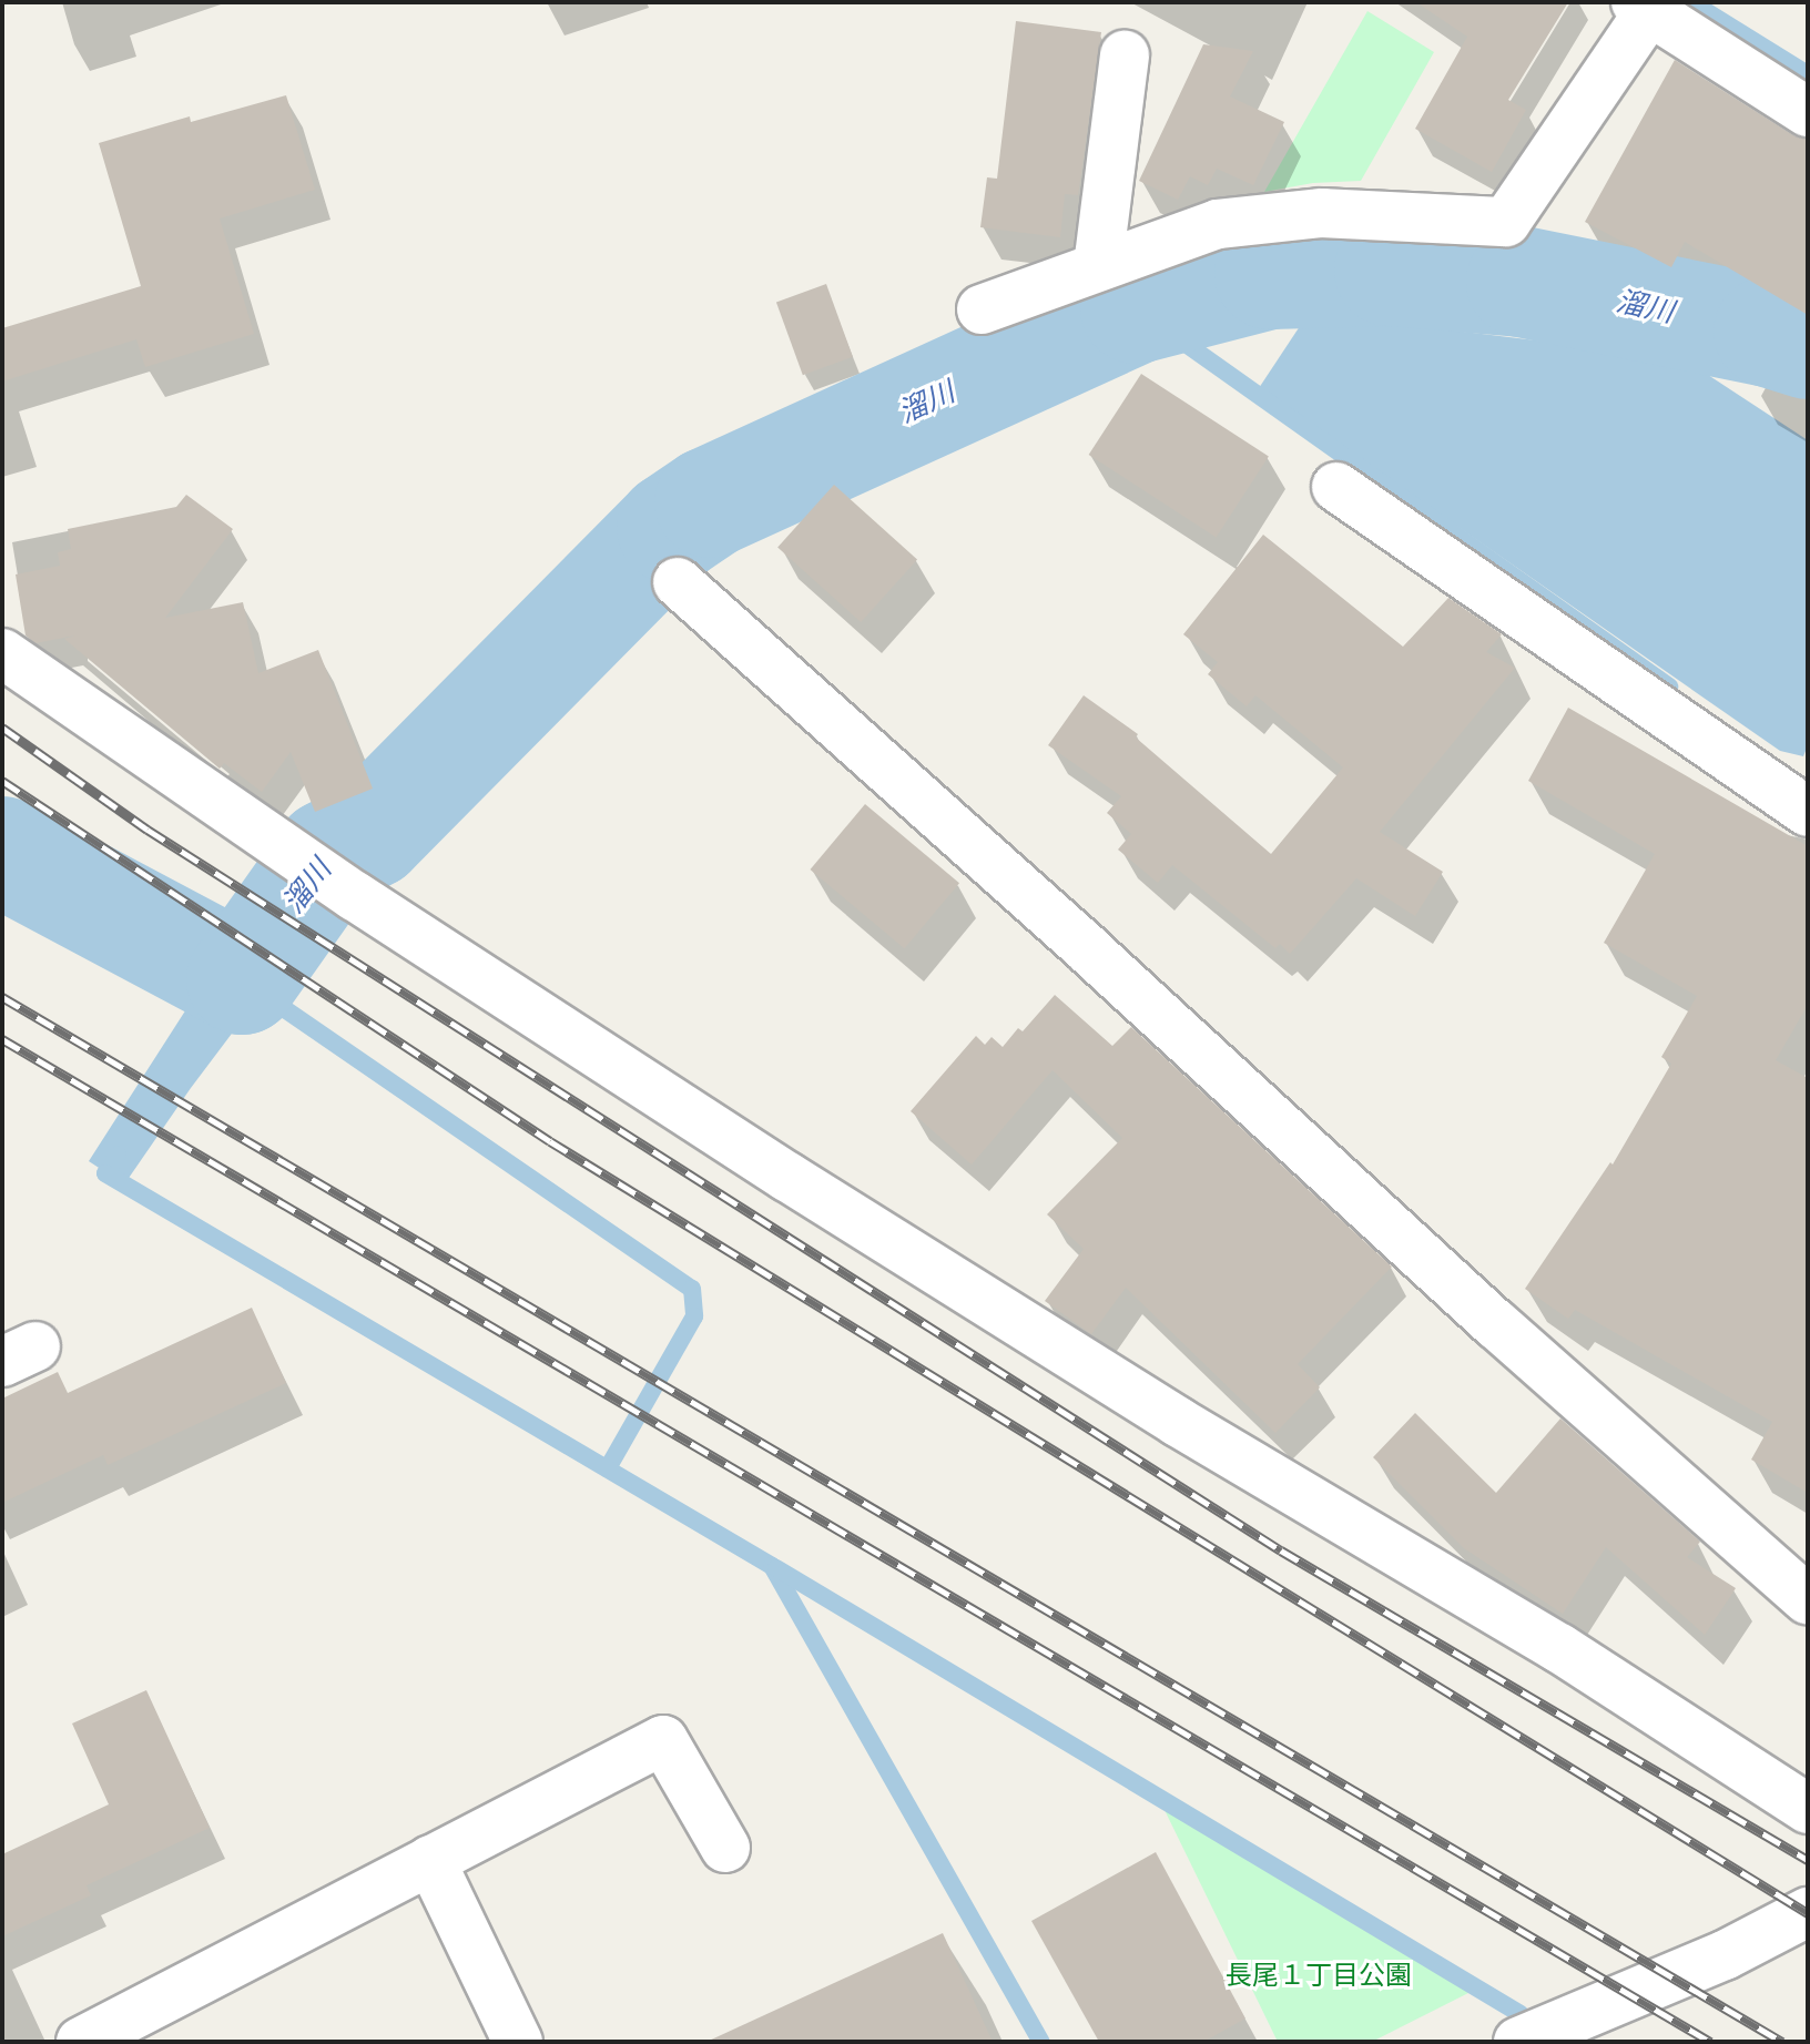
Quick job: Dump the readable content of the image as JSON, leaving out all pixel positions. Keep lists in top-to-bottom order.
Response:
{
  "water": ["溜川"],
  "parks": ["長尾１丁目公園"]
}
